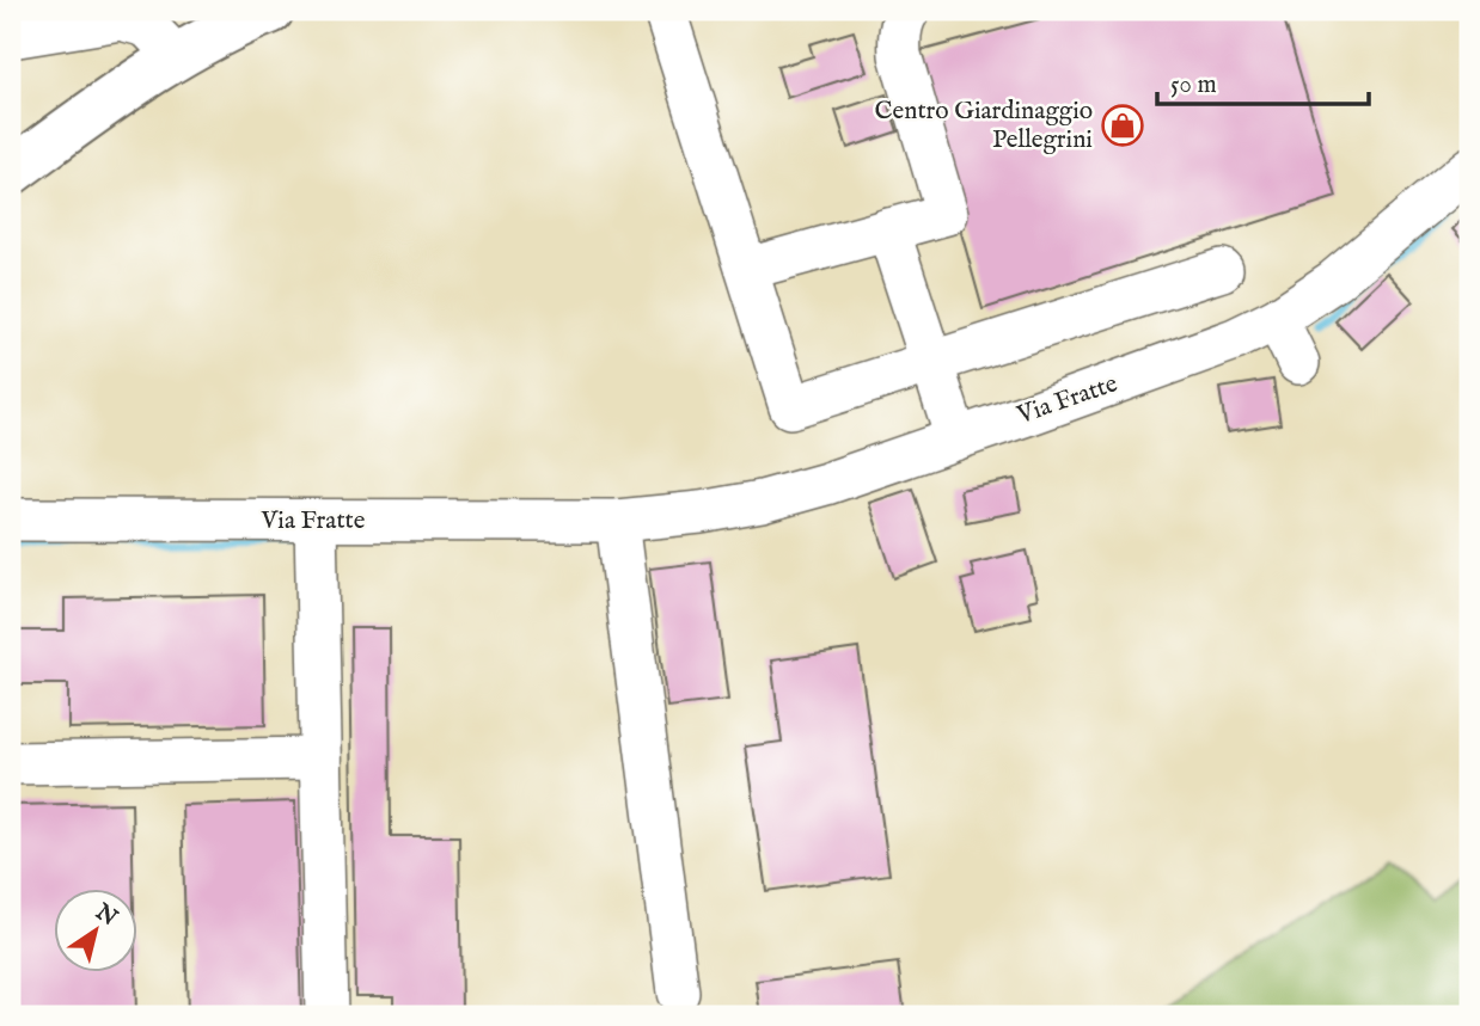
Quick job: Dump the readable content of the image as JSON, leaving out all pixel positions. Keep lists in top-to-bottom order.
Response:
{
  "streets": {
    "street": ["Via Fratte"]
  },
  "places": {
    "shop": ["Centro Giardinaggio Pellegrini"]
  },
  "scale_bar": "50 m",
  "north": "top right"
}
